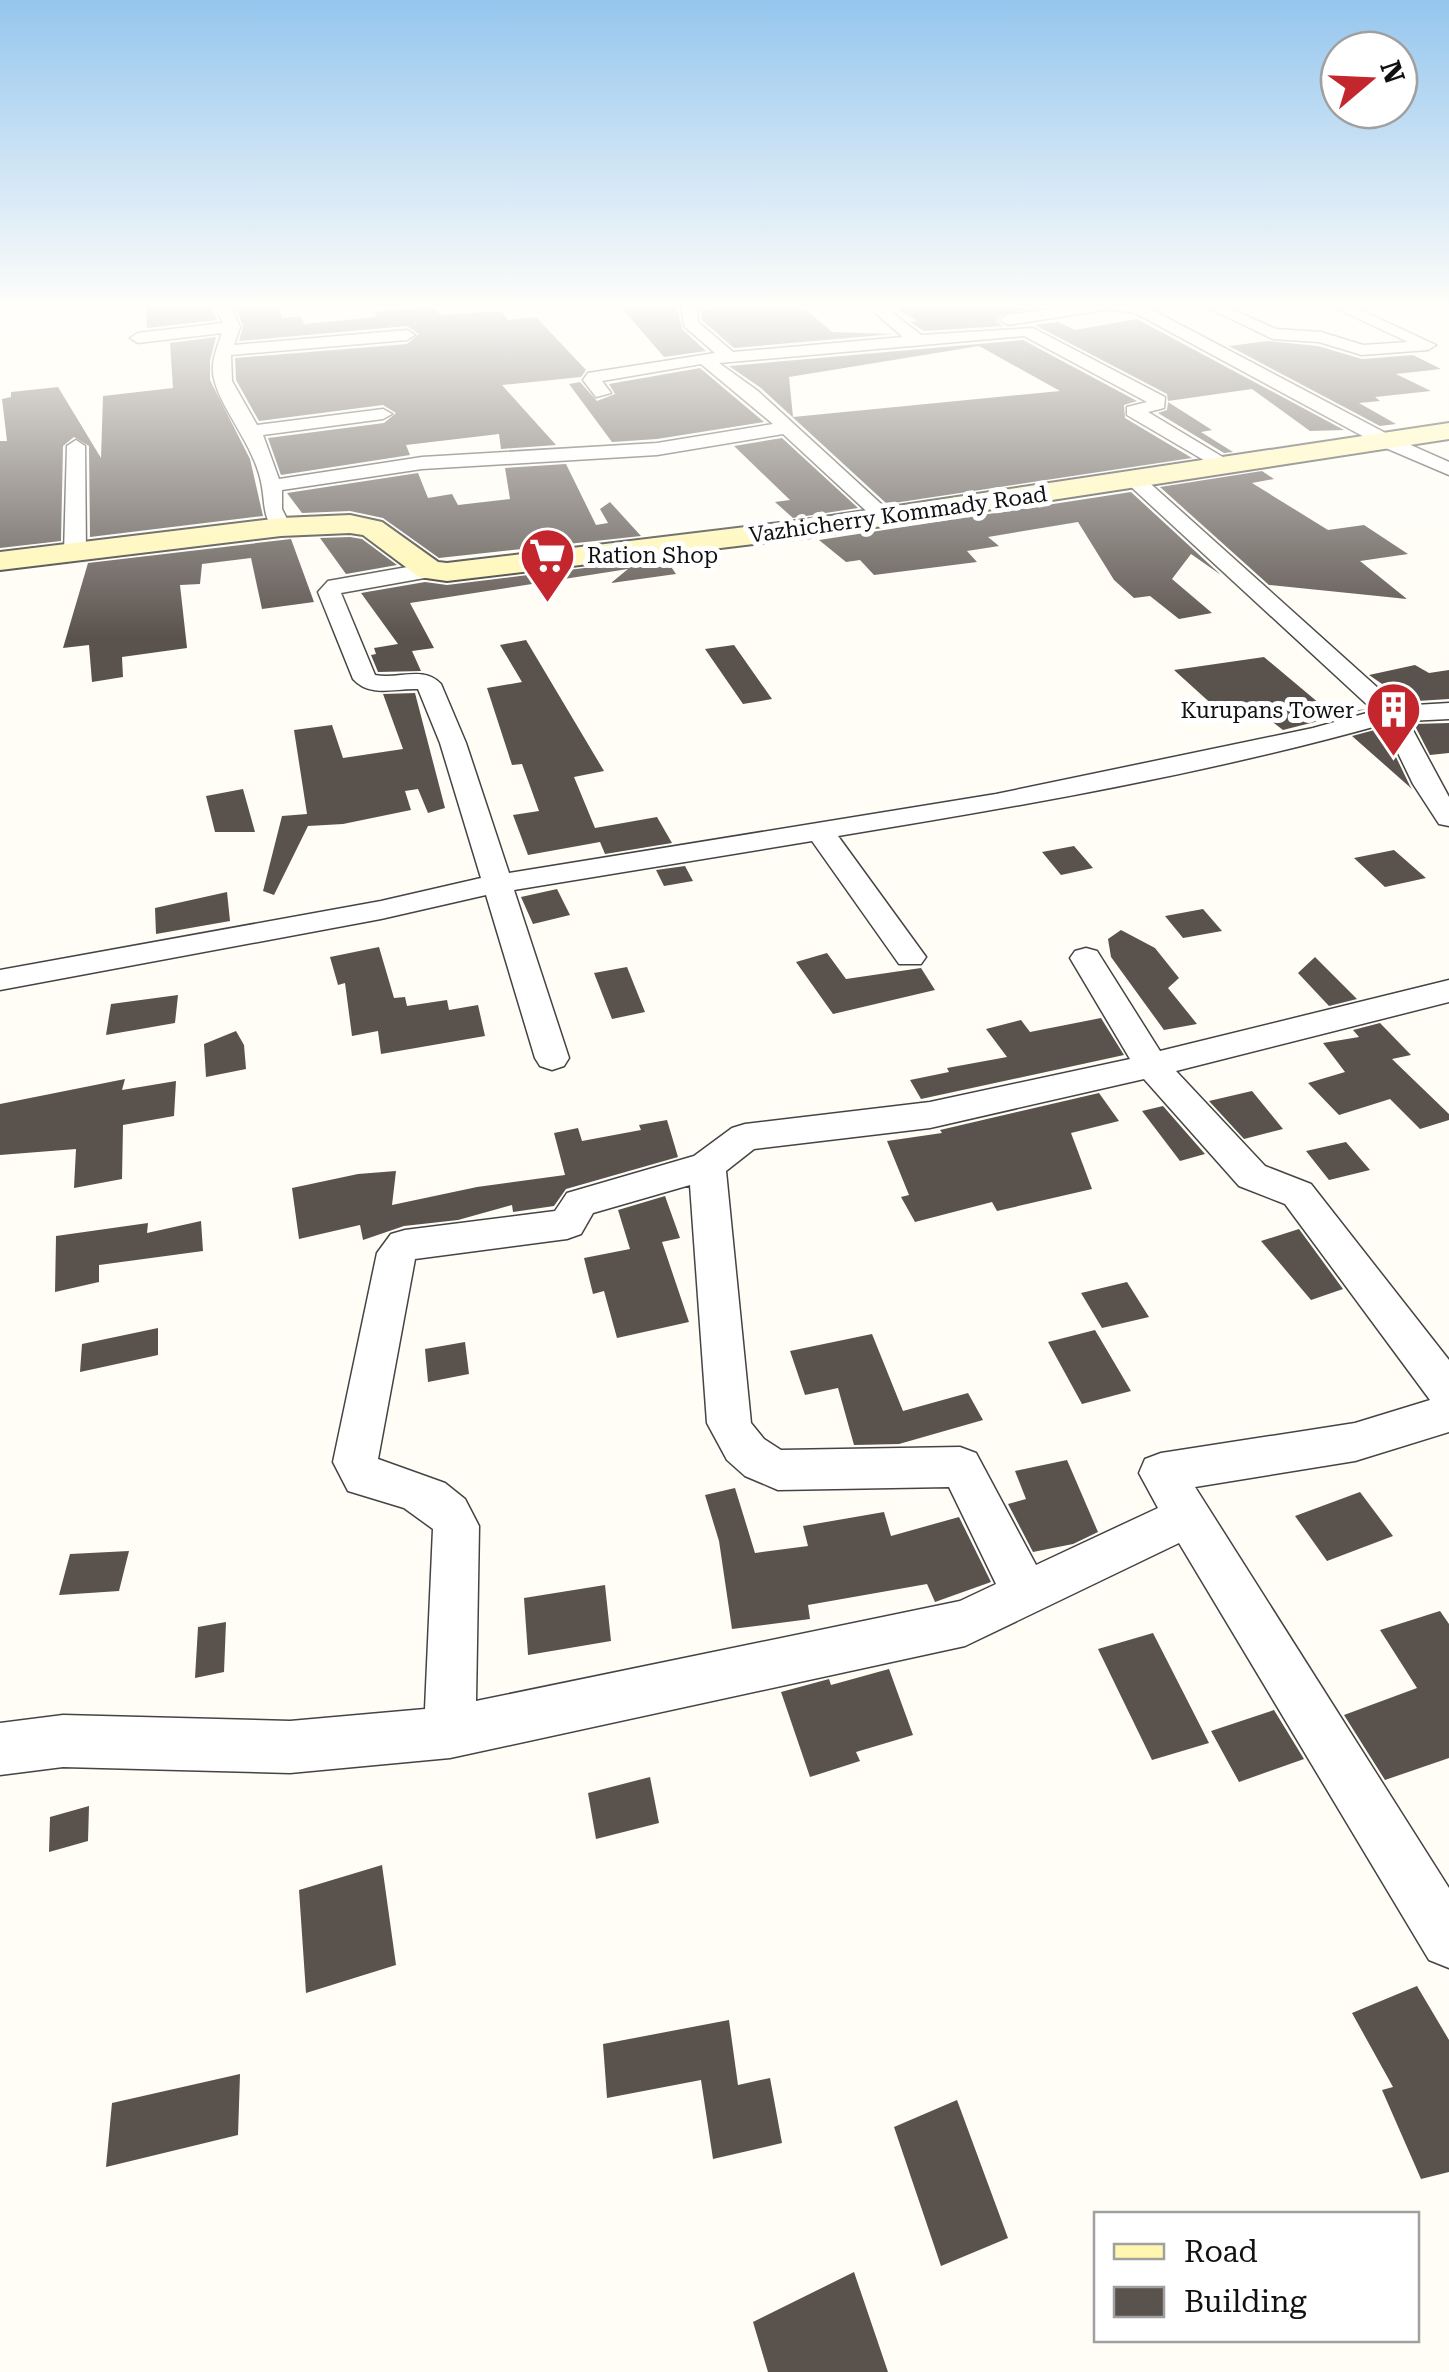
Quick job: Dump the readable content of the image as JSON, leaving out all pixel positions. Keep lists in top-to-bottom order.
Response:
{
  "streets": {
    "main road": ["Vazhicherry Kommady Road"]
  },
  "places": {
    "supermarket": ["Ration Shop"],
    "building": ["Kurupans Tower"]
  },
  "legend": ["Road", "Building"],
  "north": "right"
}
